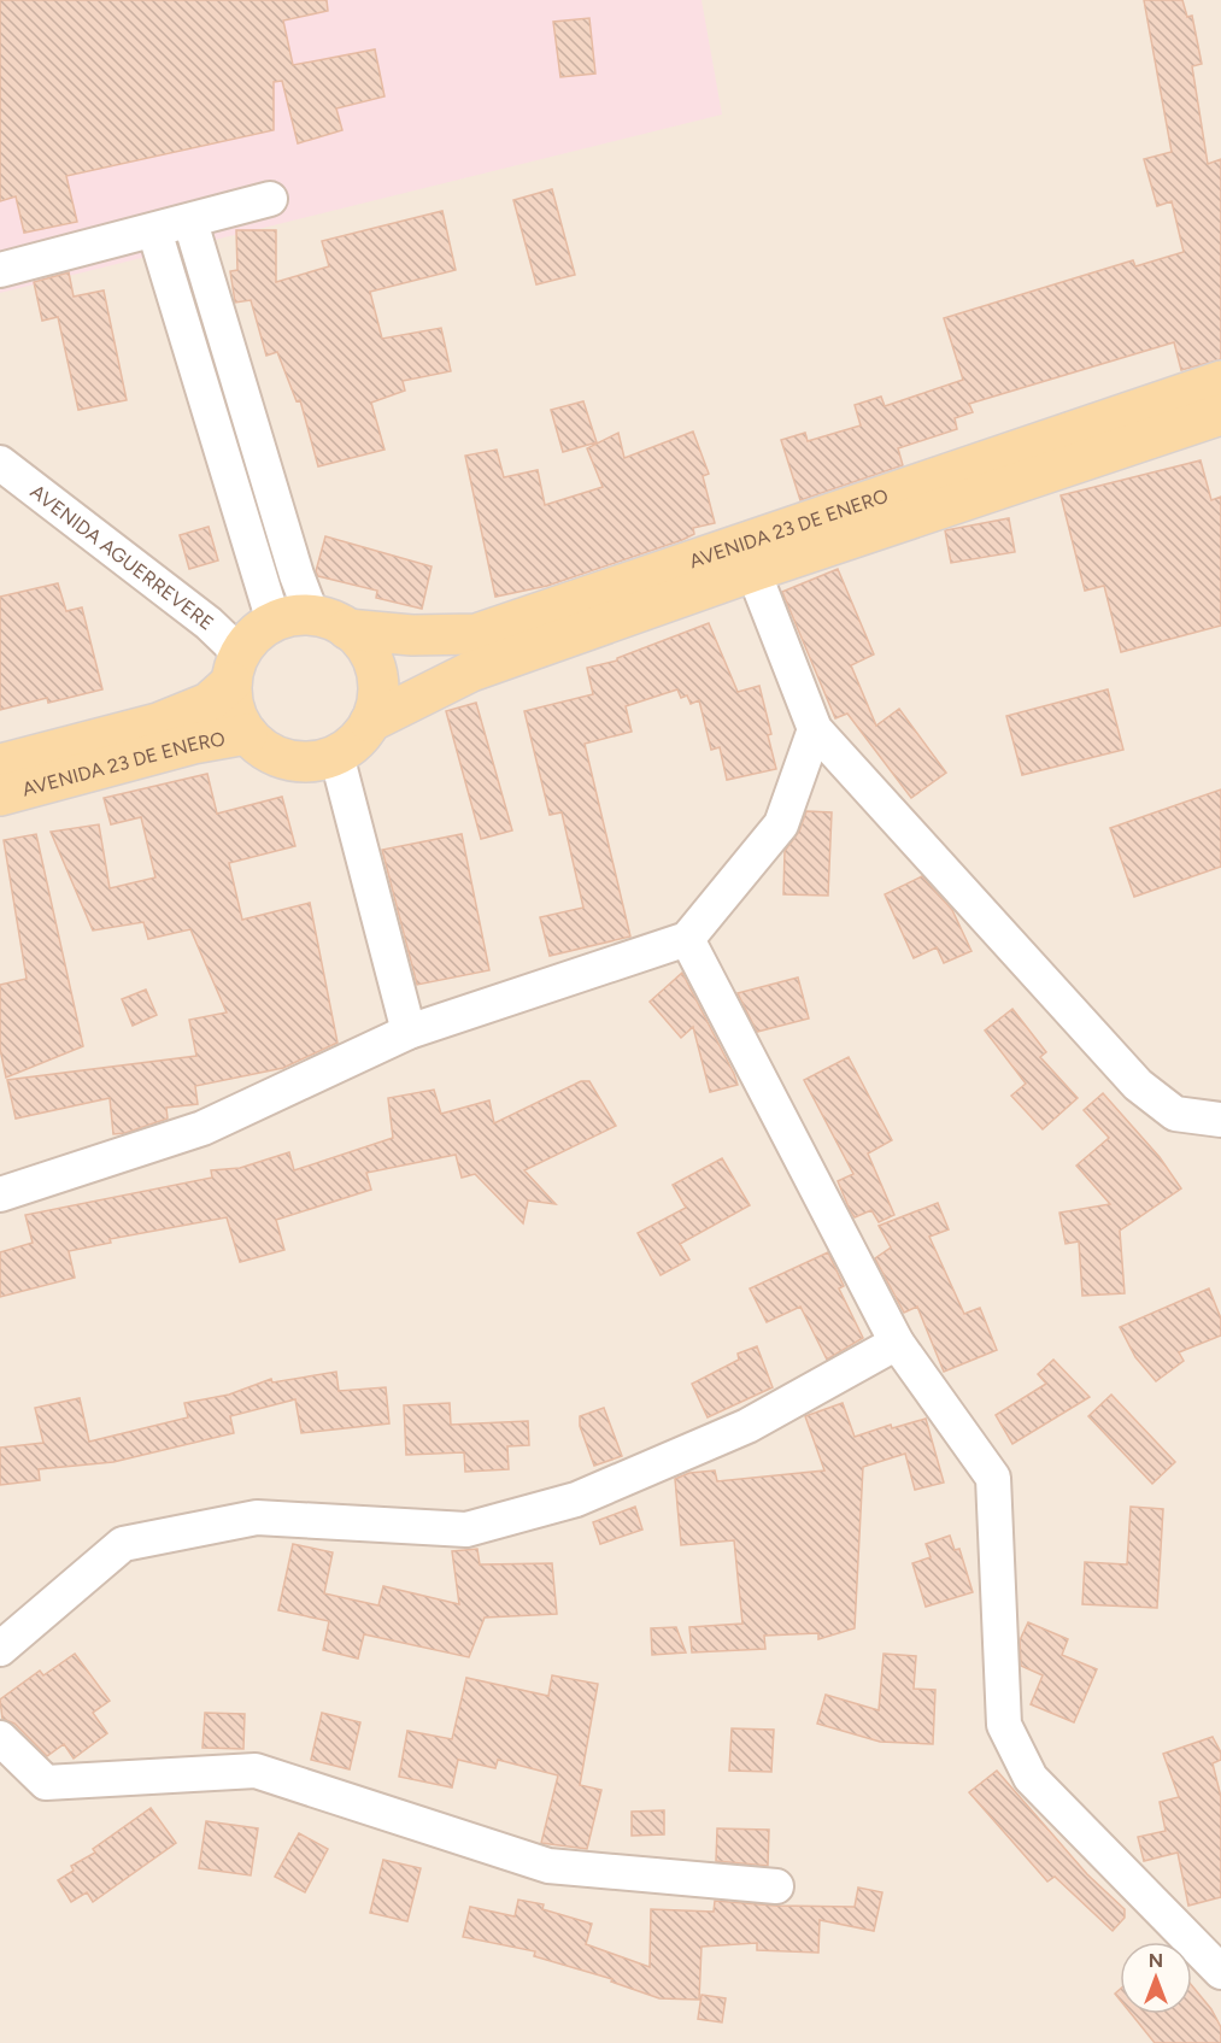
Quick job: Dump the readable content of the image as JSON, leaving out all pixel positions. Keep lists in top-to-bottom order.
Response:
{
  "streets": {
    "main road": ["AVENIDA 23 DE ENERO"],
    "street": ["AVENIDA AGUERREVERE"]
  },
  "crossings": [
    ["AVENIDA 23 DE ENERO", "AVENIDA AGUERREVERE"]
  ],
  "north": "top"
}
